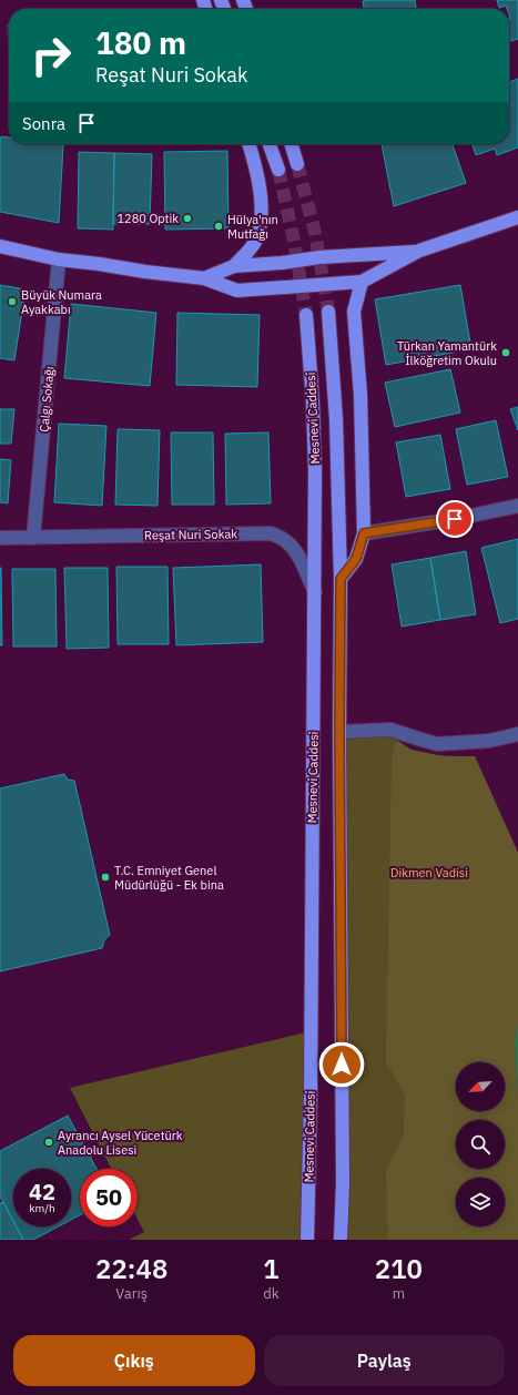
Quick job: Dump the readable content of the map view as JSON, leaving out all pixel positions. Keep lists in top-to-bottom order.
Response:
{
  "streets": {
    "main road": ["Mesnevi Caddesi"],
    "street": ["Çalgı Sokağı", "Reşat Nuri Sokak"]
  },
  "crossings": [
    ["Çalgı Sokağı", "Reşat Nuri Sokak"],
    ["Mesnevi Caddesi", "Reşat Nuri Sokak"]
  ],
  "parks": ["Dikmen Vadisi"],
  "places": [
    "1280 Optik",
    "Hülya'nın Mutfağı",
    "Büyük Numara Ayakkabı",
    "Türkan Yamantürk İlköğretim Okulu",
    "T.C. Emniyet Genel Müdürlüğü - Ek bina",
    "Ayrancı Aysel Yücetürk Anadolu Lisesi"
  ],
  "north": "bottom left",
  "page": {
    "turn": ["180 m", "Reşat Nuri Sokak"],
    "then": "Sonra",
    "speed": "42 km/h",
    "limit": "50",
    "eta": [
      "22:48",
      "Varış",
      "1",
      "dk",
      "210",
      "m"
    ],
    "buttons": ["Çıkış", "Paylaş"]
  }
}
